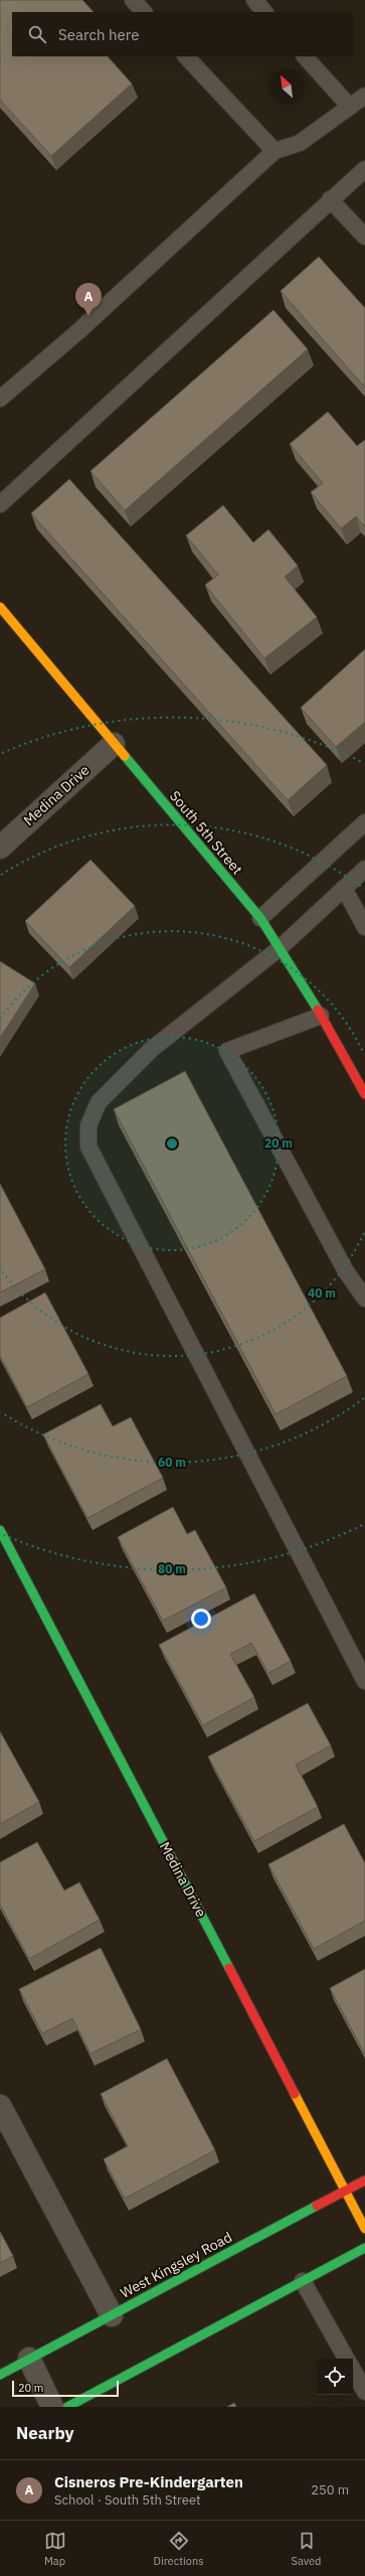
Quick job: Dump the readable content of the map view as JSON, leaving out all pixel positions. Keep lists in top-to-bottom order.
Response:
{
  "streets": {
    "street": ["Medina Drive", "South 5th Street", "West Kingsley Road"]
  },
  "crossings": [
    ["Medina Drive", "South 5th Street"],
    ["Medina Drive", "West Kingsley Road"]
  ],
  "scale_bar": "20 m",
  "north": "top left",
  "page": {
    "search": "Search here",
    "pins": "A",
    "scale": "20 m",
    "heading": "Nearby",
    "list": [
      {
        "mark": "A",
        "name": "Cisneros Pre-Kindergarten",
        "note": "School · South 5th Street",
        "value": "250 m"
      }
    ],
    "nav": ["Map", "Directions", "Saved"]
  },
  "rings": [
    "20 m",
    "40 m",
    "60 m",
    "80 m"
  ]
}
